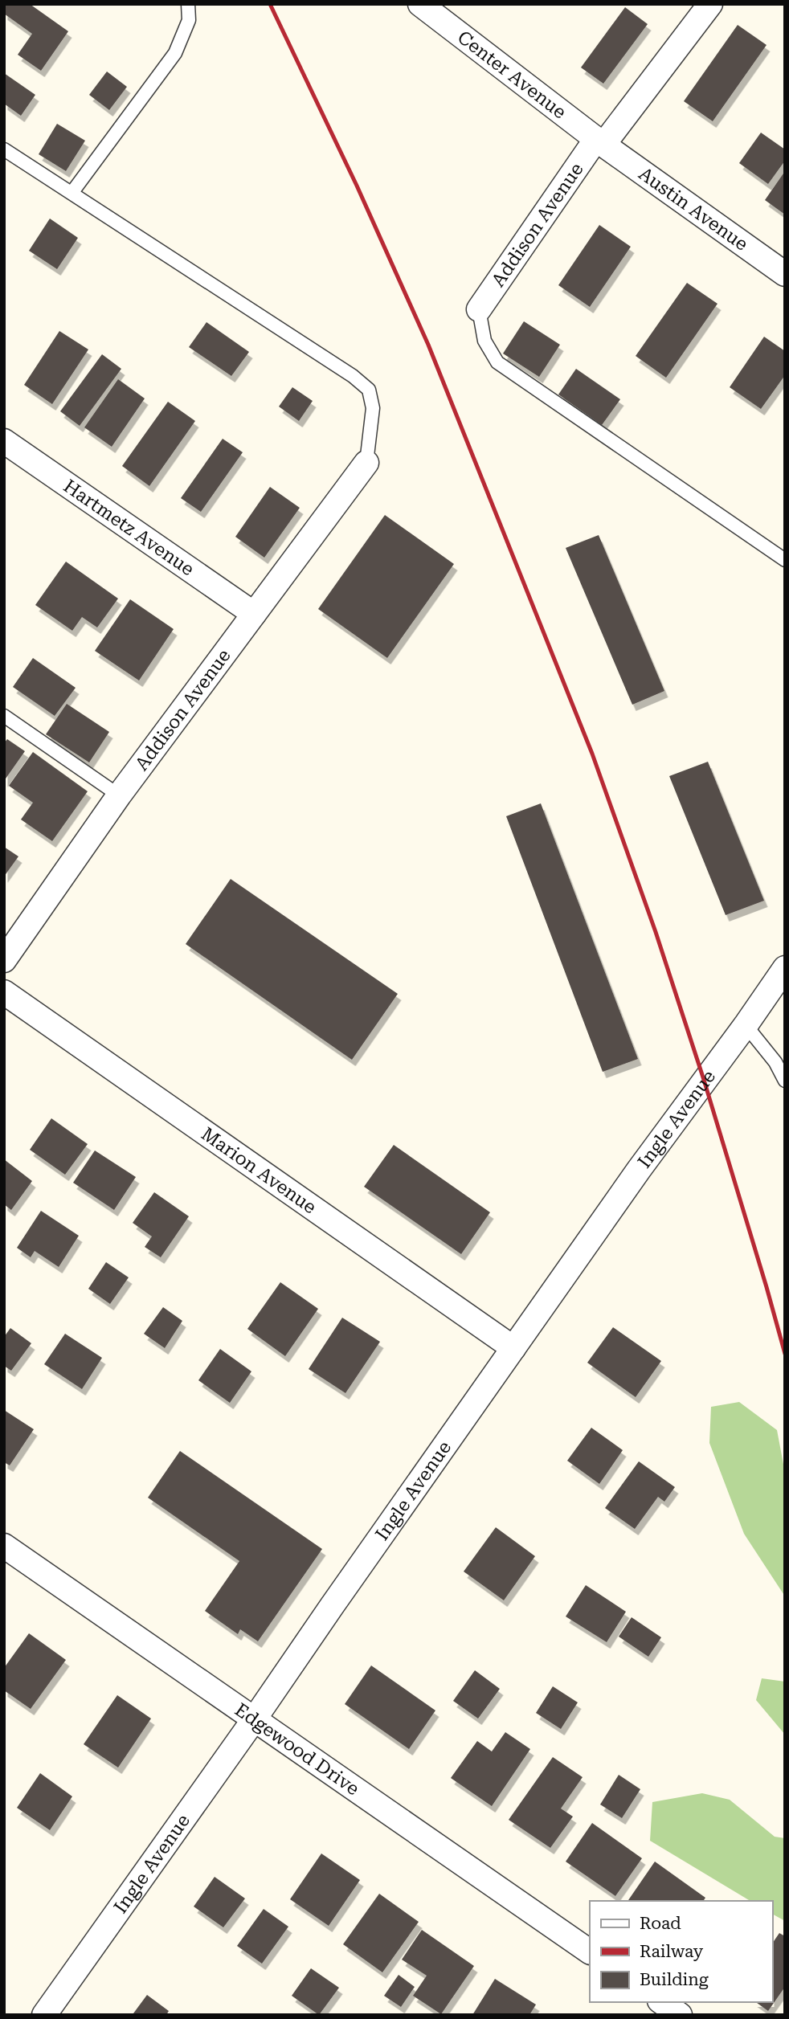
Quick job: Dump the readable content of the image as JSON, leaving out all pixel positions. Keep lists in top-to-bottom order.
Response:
{
  "streets": {
    "street": [
      "Center Avenue",
      "Austin Avenue",
      "Addison Avenue",
      "Hartmetz Avenue",
      "Ingle Avenue",
      "Marion Avenue",
      "Edgewood Drive"
    ]
  },
  "crossings": [
    ["Center Avenue", "Austin Avenue"],
    ["Center Avenue", "Addison Avenue"],
    ["Austin Avenue", "Addison Avenue"],
    ["Addison Avenue", "Hartmetz Avenue"],
    ["Ingle Avenue", "Marion Avenue"],
    ["Ingle Avenue", "Edgewood Drive"]
  ],
  "legend": ["Road", "Railway", "Building"]
}
